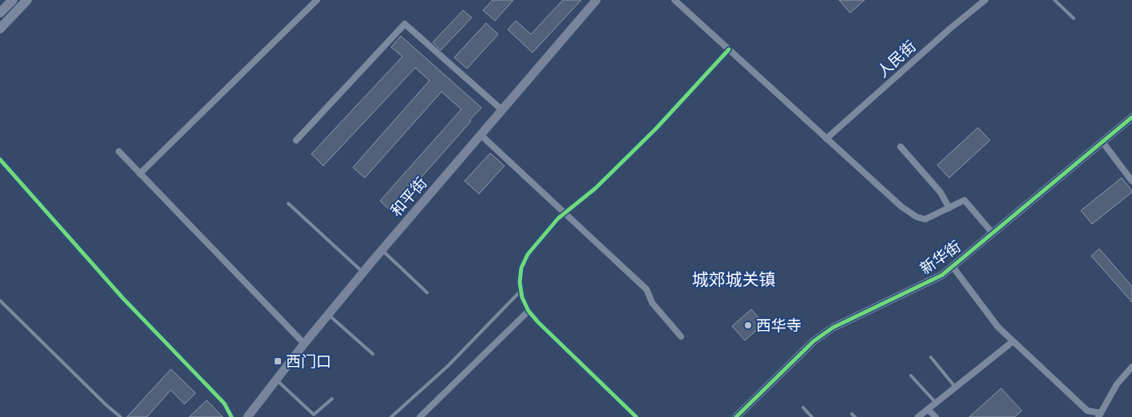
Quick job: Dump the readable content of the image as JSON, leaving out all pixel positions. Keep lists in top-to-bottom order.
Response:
{
  "streets": {
    "main road": ["和平街"],
    "street": ["人民街", "新华街"]
  },
  "districts": ["城郊城关镇"],
  "places": {
    "other": ["西华寺"],
    "transit": ["西门口"]
  }
}
